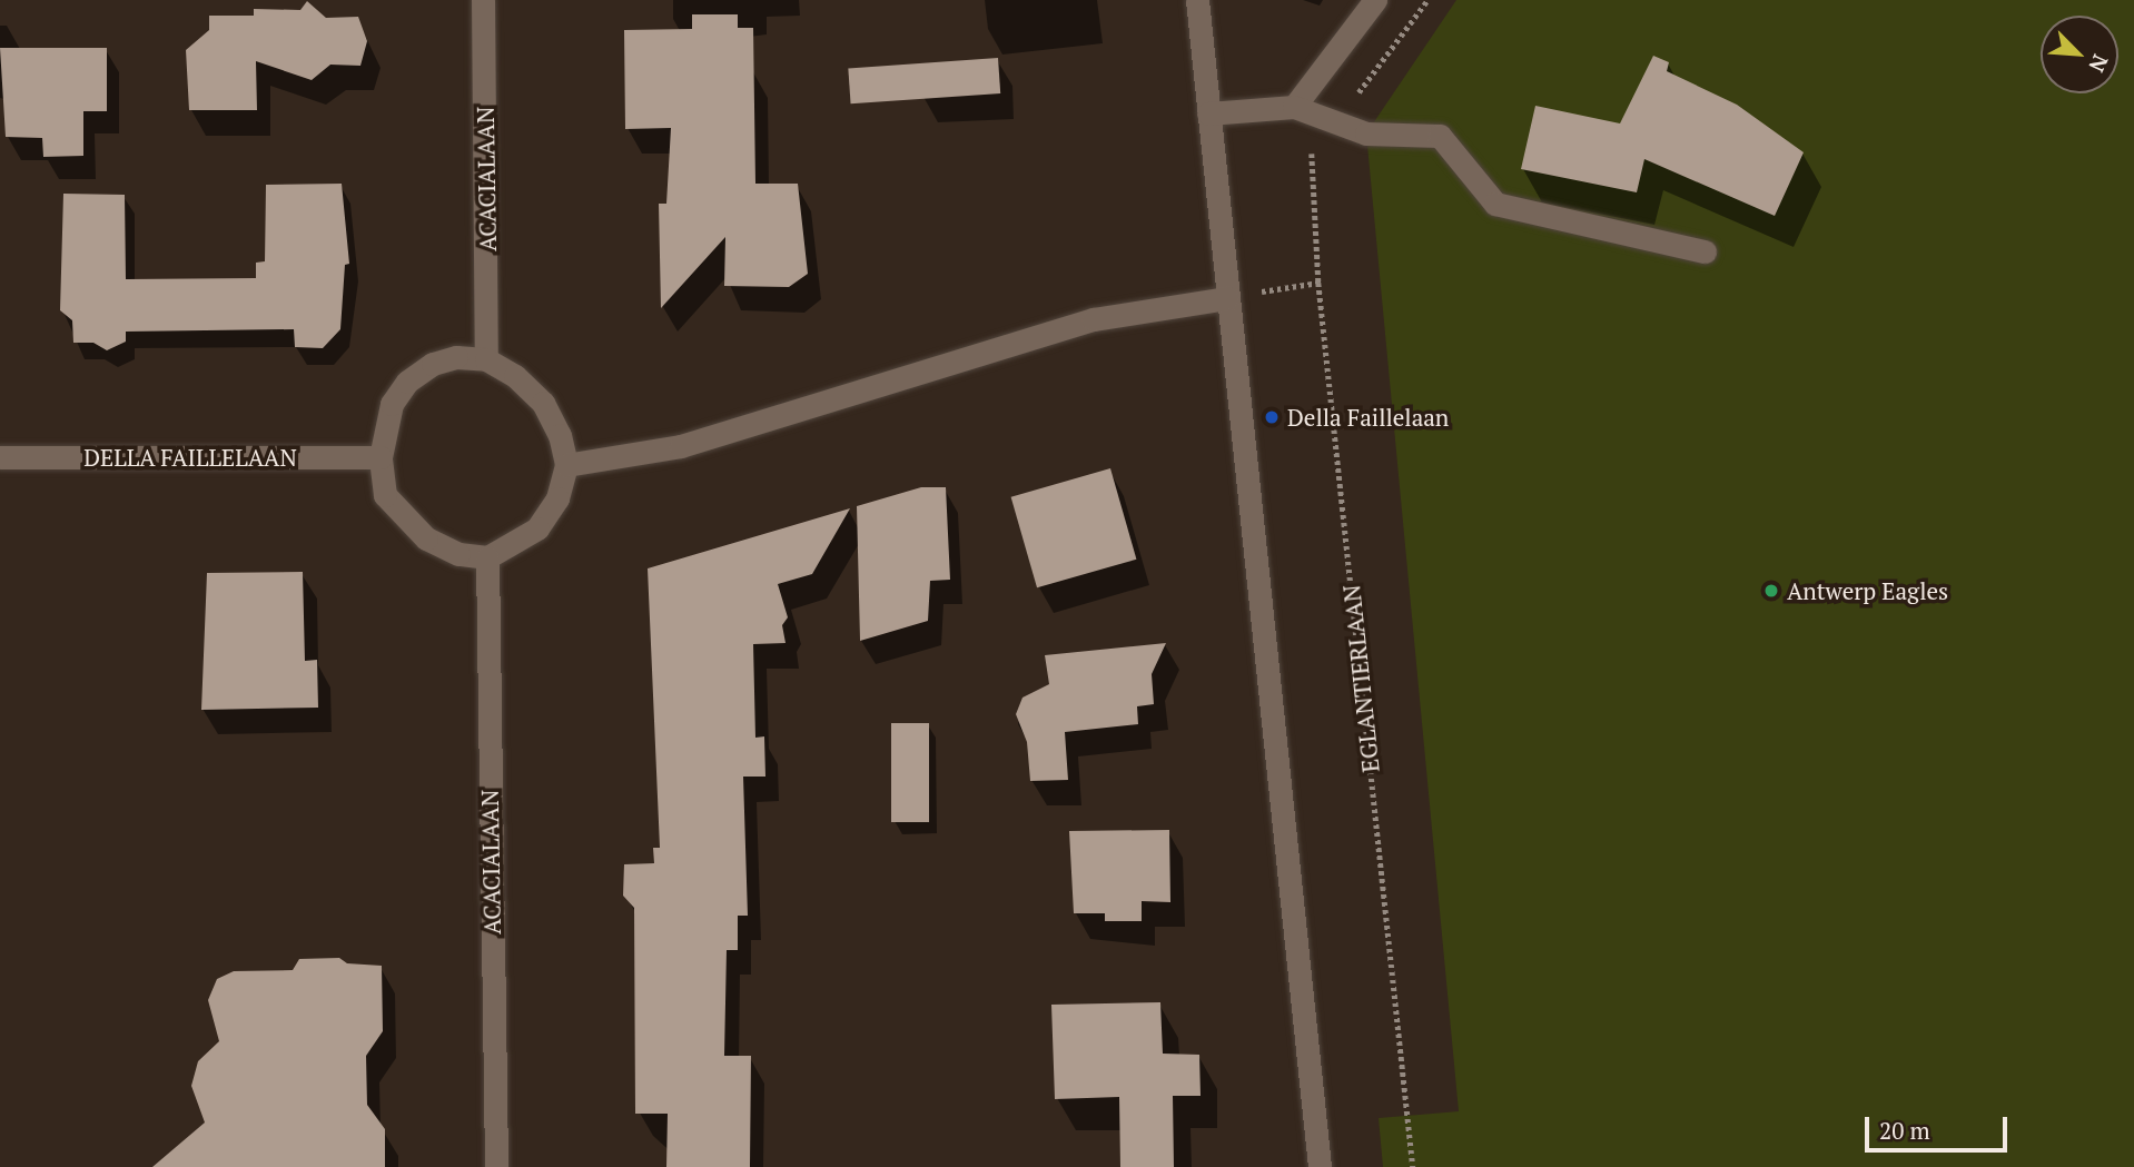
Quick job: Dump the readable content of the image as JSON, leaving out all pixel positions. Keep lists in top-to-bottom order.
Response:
{
  "streets": {
    "street": ["ACACIALAAN", "DELLA FAILLELAAN"],
    "path": ["EGLANTIERLAAN"]
  },
  "crossings": [
    ["ACACIALAAN", "DELLA FAILLELAAN"]
  ],
  "places": ["Della Faillelaan", "Antwerp Eagles"],
  "scale_bar": "20 m",
  "north": "bottom right"
}
